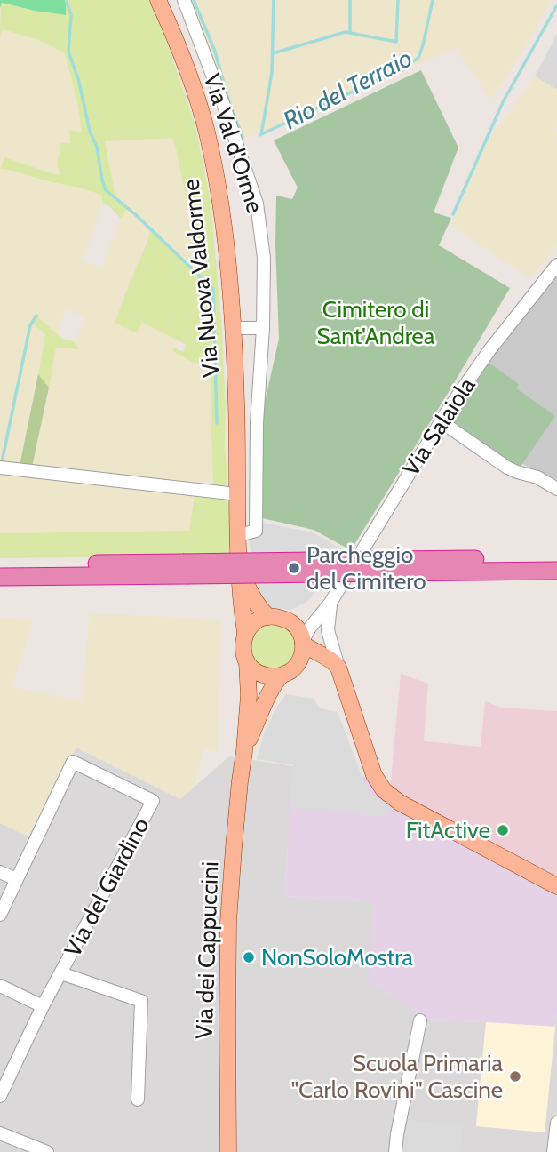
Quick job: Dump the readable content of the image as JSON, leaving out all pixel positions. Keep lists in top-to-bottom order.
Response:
{
  "streets": {
    "main road": ["Via Nuova Valdorme", "Via dei Cappuccini"],
    "street": ["Via Val d'Orme", "Via Salaiola", "Via del Giardino"]
  },
  "crossings": [
    ["Via Val d'Orme", "Via Nuova Valdorme"],
    ["Via Nuova Valdorme", "Via Salaiola"],
    ["Via Nuova Valdorme", "Via dei Cappuccini"],
    ["Via Salaiola", "Via dei Cappuccini"]
  ],
  "water": ["Rio del Terraio"],
  "parks": ["Cimitero di Sant'Andrea"],
  "places": [
    "Parcheggio del Cimitero",
    "FitActive",
    "NonSoloMostra",
    "Scuola Primaria \"Carlo Rovini\" Cascine"
  ]
}
